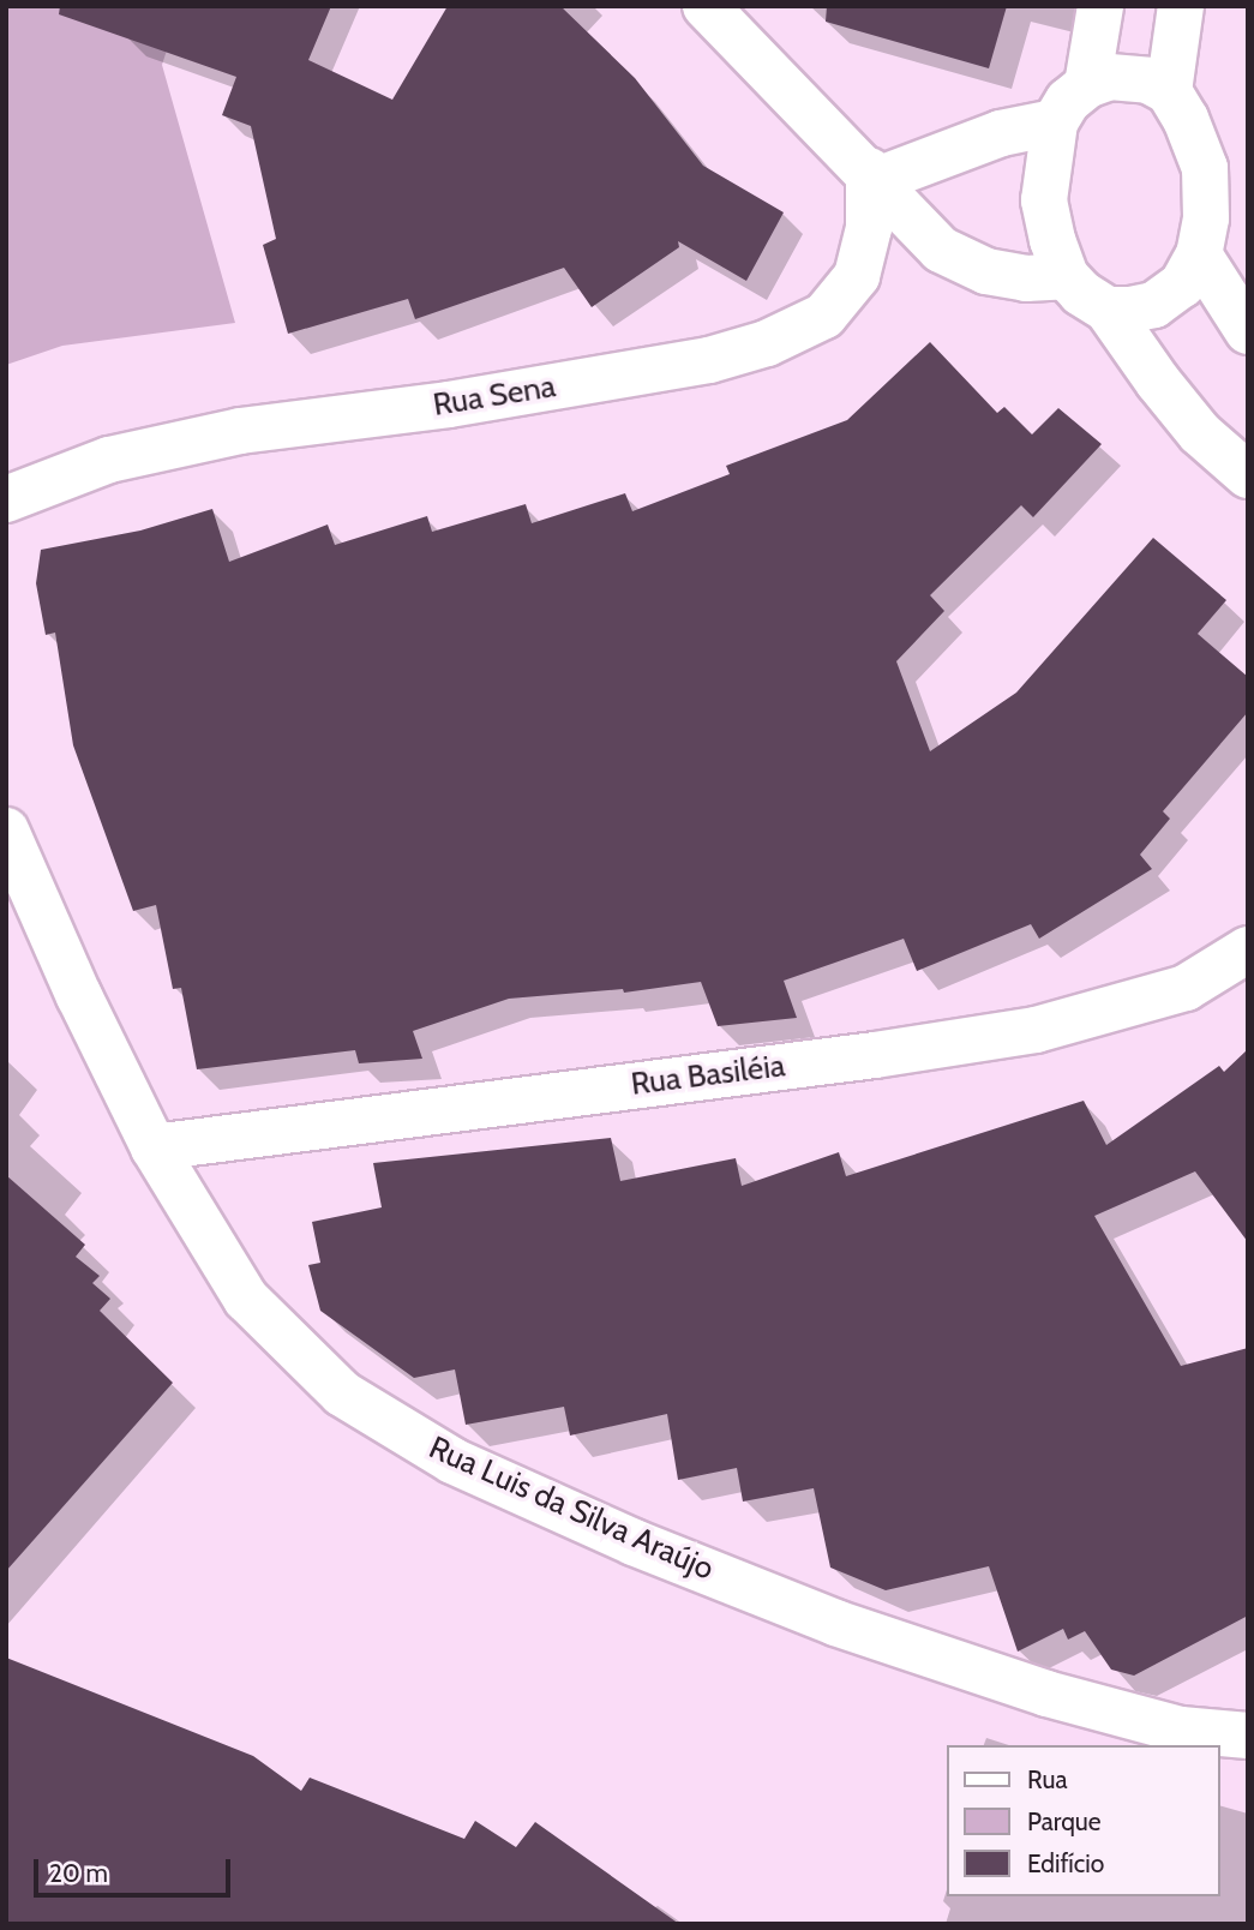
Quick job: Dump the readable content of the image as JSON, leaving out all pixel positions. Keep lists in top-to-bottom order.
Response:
{
  "streets": {
    "street": ["Rua Sena", "Rua Basiléia", "Rua Luis da Silva Araújo"]
  },
  "crossings": [
    ["Rua Basiléia", "Rua Luis da Silva Araújo"]
  ],
  "legend": ["Rua", "Parque", "Edifício"],
  "scale_bar": "20 m"
}
